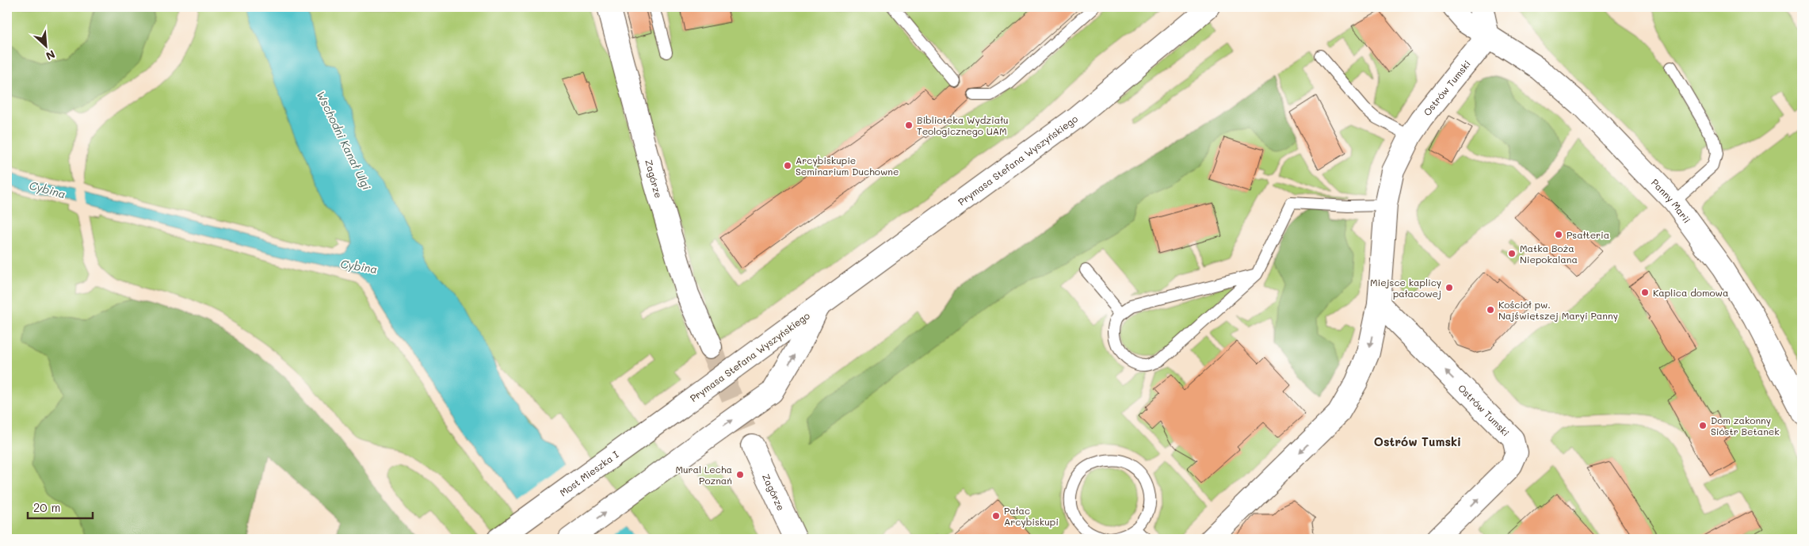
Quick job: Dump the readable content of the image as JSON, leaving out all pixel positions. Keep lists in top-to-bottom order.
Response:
{
  "streets": {
    "street": [
      "Ostrów Tumski",
      "Prymasa Stefana Wyszyńskiego",
      "Zagórze",
      "Panny Marii",
      "Most Mieszka I"
    ]
  },
  "crossings": [
    ["Ostrów Tumski", "Panny Marii"],
    ["Prymasa Stefana Wyszyńskiego", "Most Mieszka I"]
  ],
  "districts": ["Ostrów Tumski"],
  "water": ["Wschodni Kanał Ulgi", "Cybina"],
  "places": [
    "Biblioteka Wydziału Teologicznego UAM",
    "Arcybiskupie Seminarium Duchowne",
    "Psałteria",
    "Matka Boża Niepokalana",
    "Miejsce kaplicy pałacowej",
    "Kaplica domowa",
    "Kościół pw. Najświętszej Maryi Panny",
    "Dom zakonny Sióstr Betanek",
    "Mural Lecha Poznań",
    "Pałac Arcybiskupi"
  ],
  "scale_bar": "20 m",
  "north": "bottom right"
}
